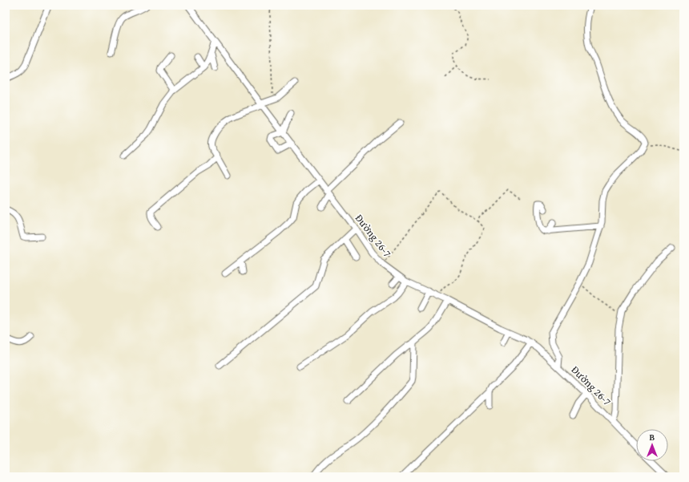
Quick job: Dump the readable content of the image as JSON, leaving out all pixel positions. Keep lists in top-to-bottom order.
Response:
{
  "streets": {
    "street": ["Đường 26-7"]
  },
  "north": "top"
}
